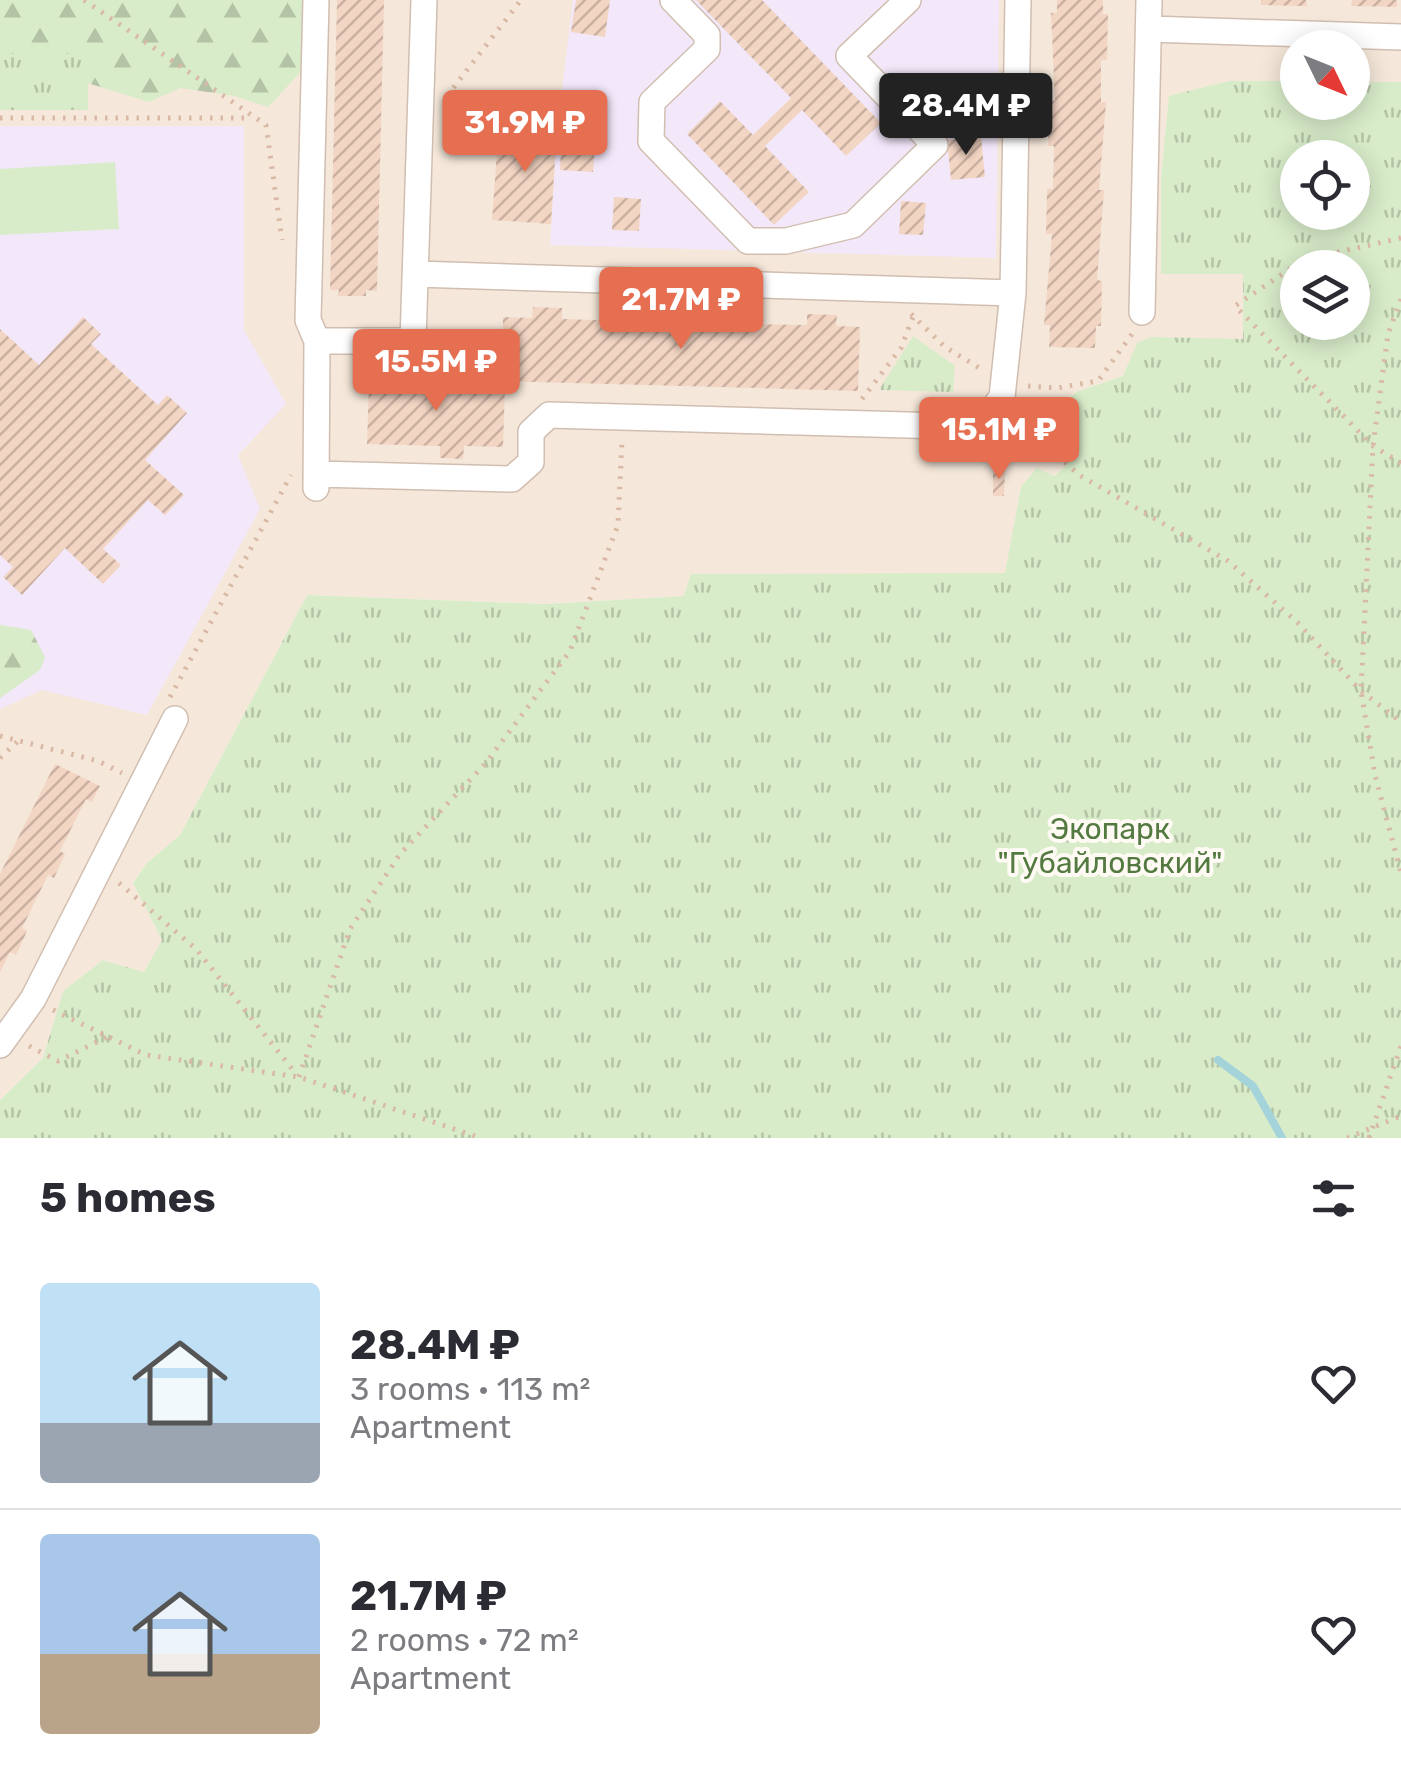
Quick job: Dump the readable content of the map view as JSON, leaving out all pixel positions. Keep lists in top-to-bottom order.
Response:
{
  "parks": ["Экопарк \"Губайловский\""],
  "north": "bottom right",
  "page": {
    "price": [
      "28.4M ₽",
      "31.9M ₽",
      "21.7M ₽",
      "15.5M ₽",
      "15.1M ₽"
    ],
    "heading": "5 homes",
    "list": [
      {
        "name": "28.4M ₽",
        "note": "3 rooms · 113 m² · Apartment"
      },
      {
        "name": "21.7M ₽",
        "note": "2 rooms · 72 m² · Apartment"
      }
    ]
  }
}
